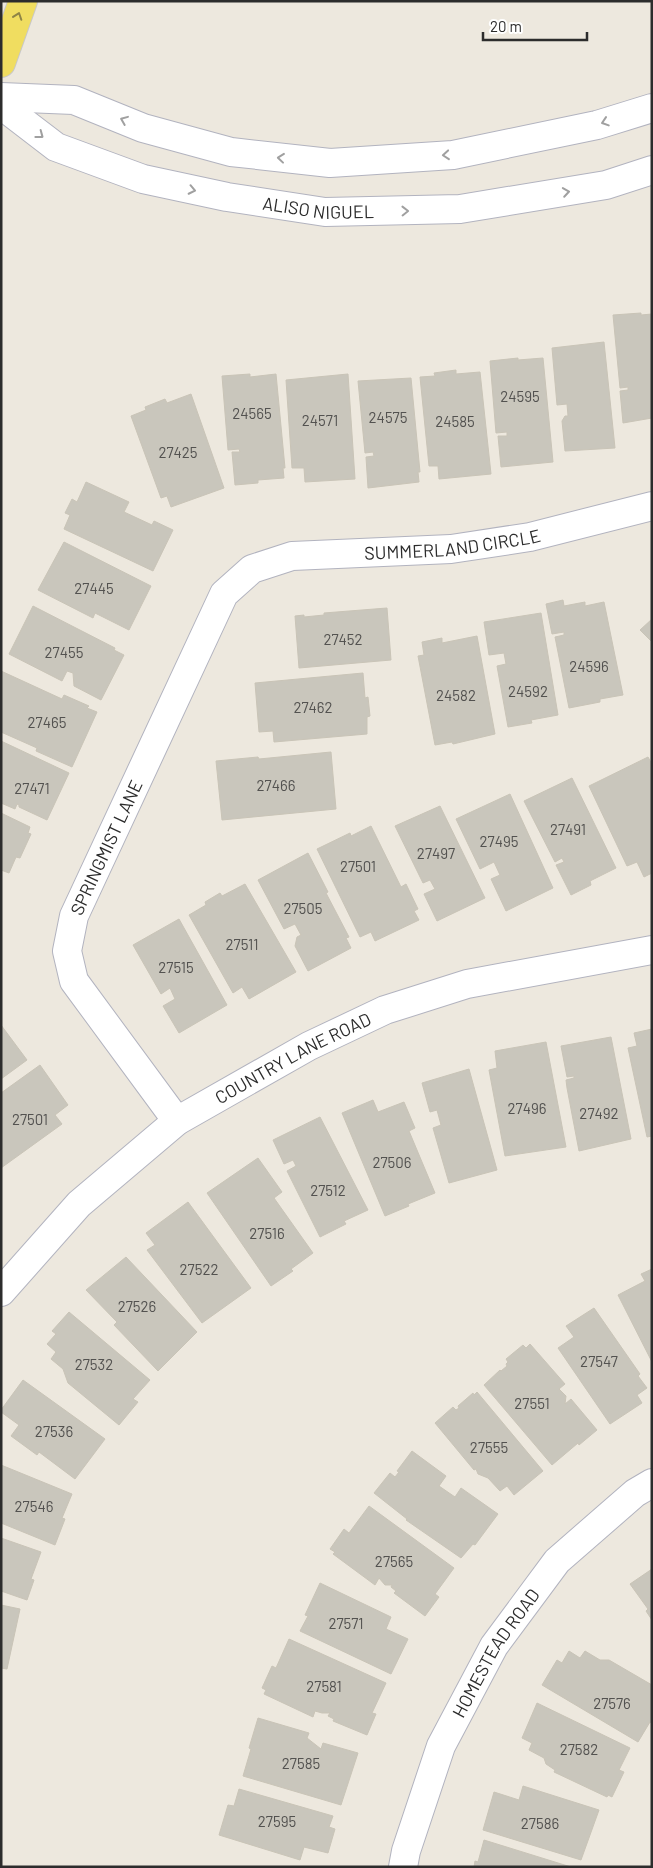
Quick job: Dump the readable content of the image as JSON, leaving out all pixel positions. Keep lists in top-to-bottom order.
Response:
{
  "streets": {
    "street": [
      "ALISO NIGUEL",
      "SUMMERLAND CIRCLE",
      "SPRINGMIST LANE",
      "COUNTRY LANE ROAD",
      "HOMESTEAD ROAD"
    ]
  },
  "crossings": [
    ["SUMMERLAND CIRCLE", "SPRINGMIST LANE"],
    ["SPRINGMIST LANE", "COUNTRY LANE ROAD"]
  ],
  "house_numbers": [
    "24595",
    "24565",
    "24575",
    "24571",
    "24585",
    "27425",
    "27445",
    "27452",
    "27455",
    "24596",
    "24592",
    "24582",
    "27462",
    "27465",
    "27466",
    "27471",
    "27491",
    "27495",
    "27497",
    "27501",
    "27505",
    "27511",
    "27515",
    "27496",
    "27492",
    "27501",
    "27506",
    "27512",
    "27516",
    "27522",
    "27526",
    "27547",
    "27532",
    "27551",
    "27536",
    "27555",
    "27546",
    "27565",
    "27571",
    "27581",
    "27576",
    "27582",
    "27585",
    "27595",
    "27586"
  ],
  "scale_bar": "20 m"
}
